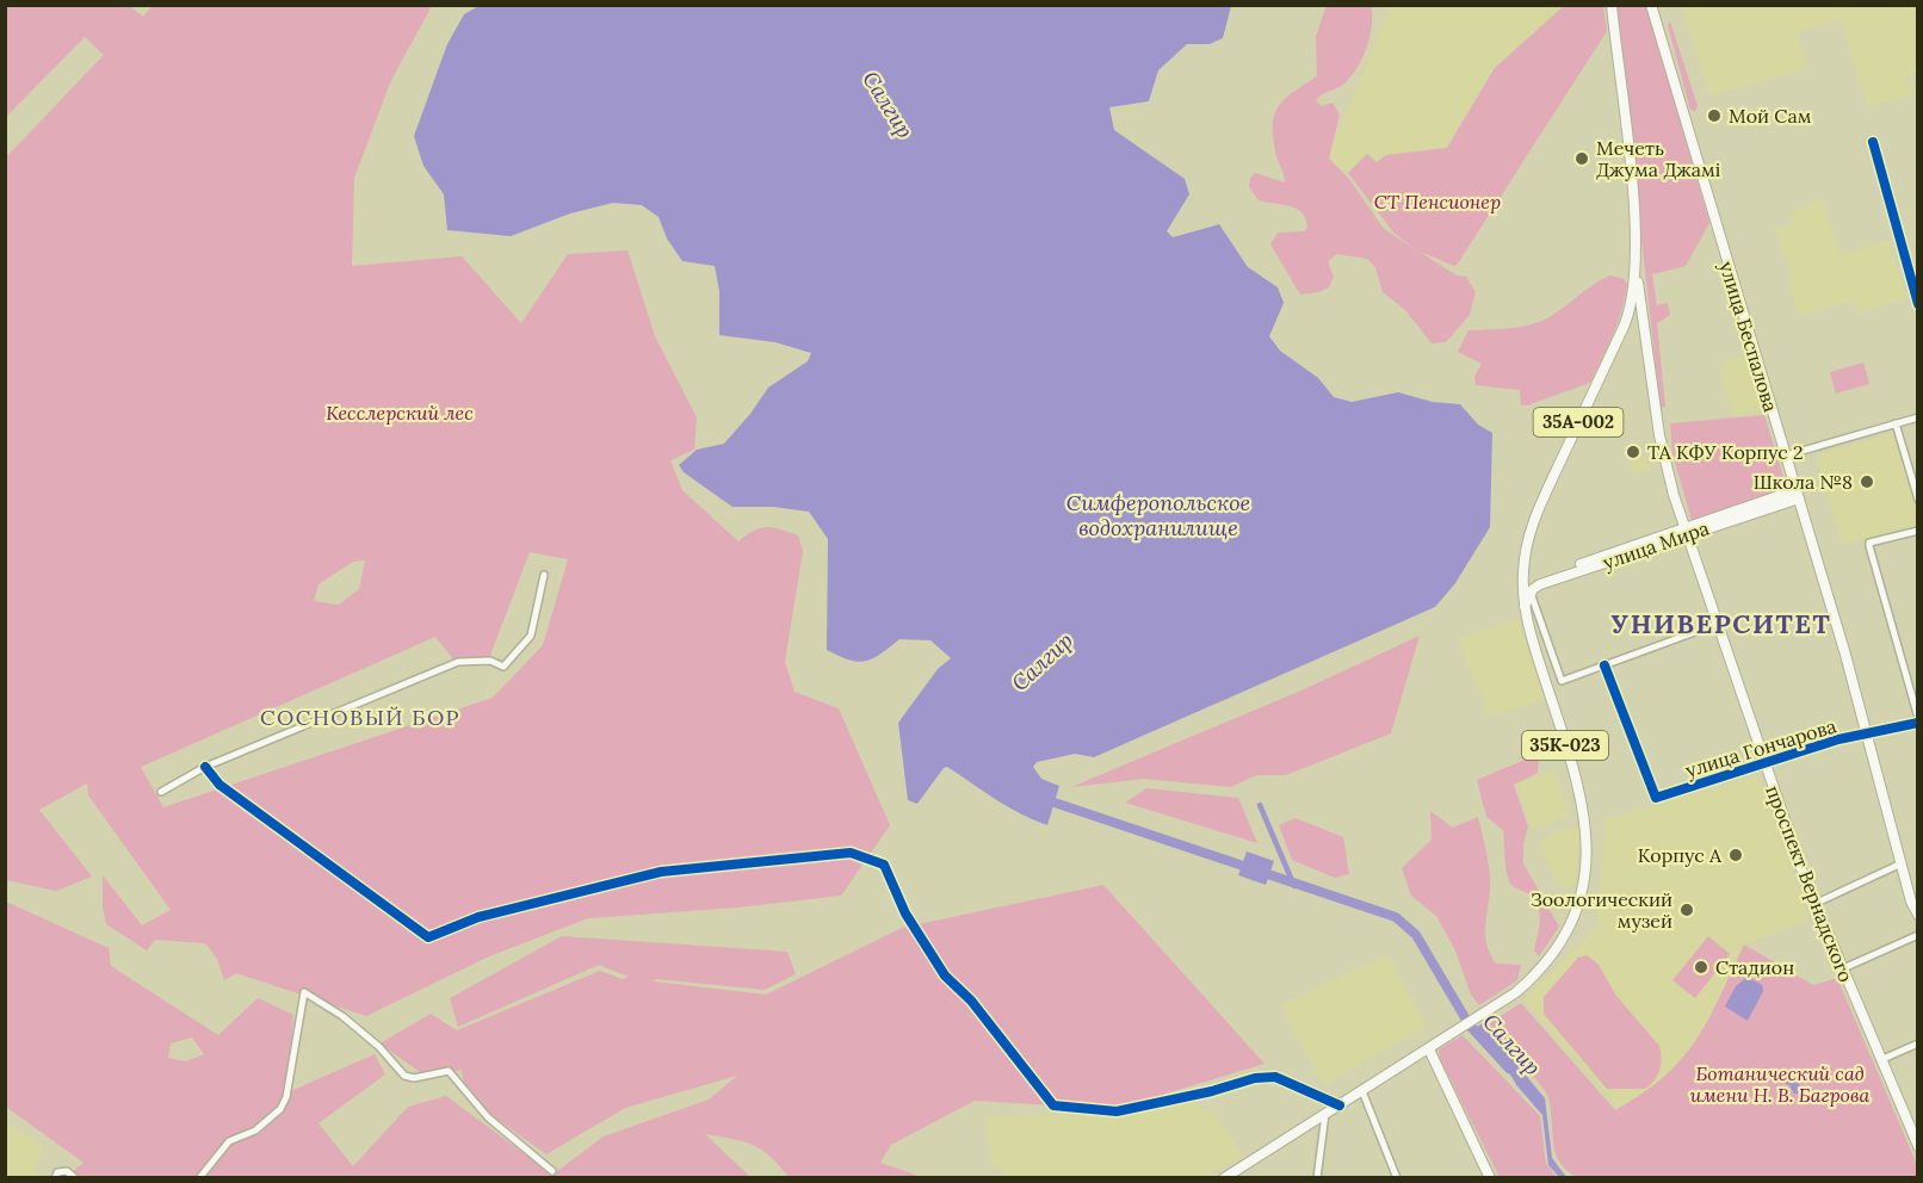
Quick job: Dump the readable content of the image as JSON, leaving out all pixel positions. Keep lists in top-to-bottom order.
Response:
{
  "streets": {
    "main road": [
      "улица Беспалова",
      "35А-002",
      "улица Мира",
      "35К-023",
      "проспект Вернадского"
    ],
    "street": ["улица Гончарова"]
  },
  "crossings": [
    ["улица Беспалова", "улица Мира"],
    ["улица Беспалова", "улица Гончарова"],
    ["35А-002", "улица Мира"],
    ["35А-002", "35К-023"],
    ["35А-002", "проспект Вернадского"],
    ["улица Мира", "35К-023"],
    ["улица Мира", "проспект Вернадского"],
    ["35К-023", "проспект Вернадского"],
    ["улица Гончарова", "проспект Вернадского"]
  ],
  "districts": ["УНИВЕРСИТЕТ", "СОСНОВЫЙ БОР"],
  "water": ["Салгир", "Симферопольское водохранилище"],
  "parks": ["СТ Пенсионер", "Кесслерский лес", "Ботанический сад имени Н. В. Багрова"],
  "places": [
    "Мой Сам",
    "Мечеть Джума Джамі",
    "ТА КФУ Корпус 2",
    "Школа №8",
    "Корпус А",
    "Зоологический музей",
    "Стадион"
  ]
}
